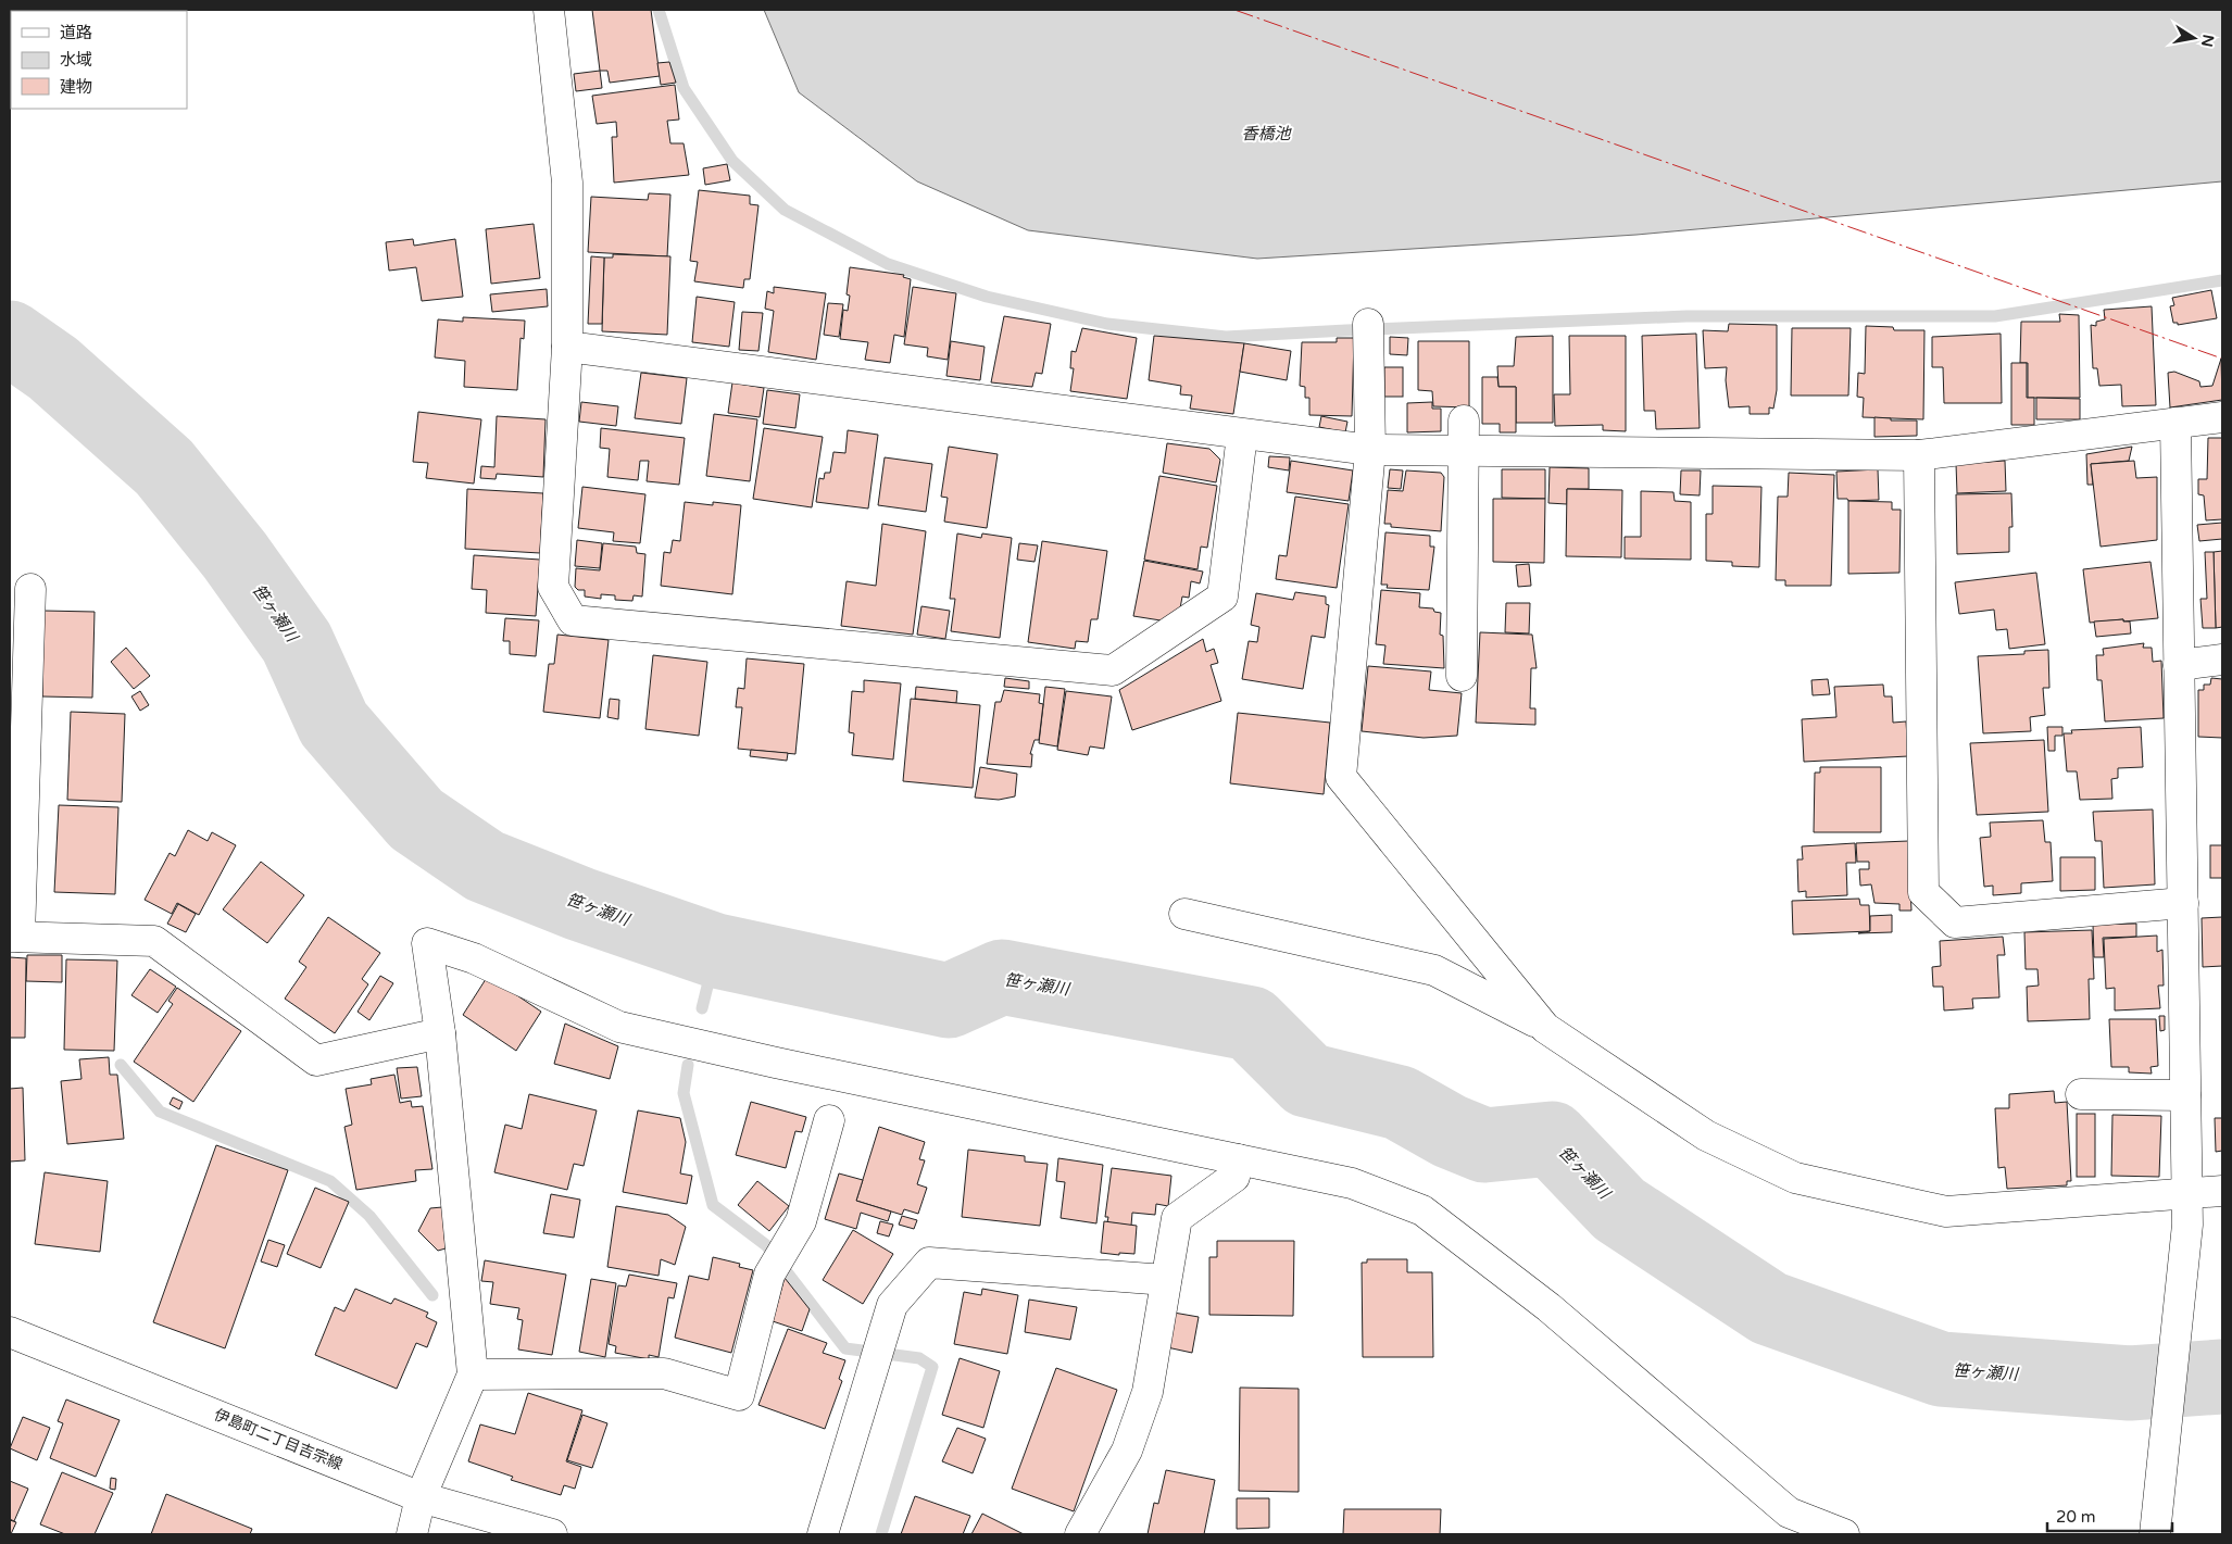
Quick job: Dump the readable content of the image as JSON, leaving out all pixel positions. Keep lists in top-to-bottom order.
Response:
{
  "streets": {
    "street": ["伊島町二丁目吉宗線"]
  },
  "water": ["香橋池", "笹ヶ瀬川"],
  "legend": ["道路", "水域", "建物"],
  "scale_bar": "20 m",
  "north": "right"
}
